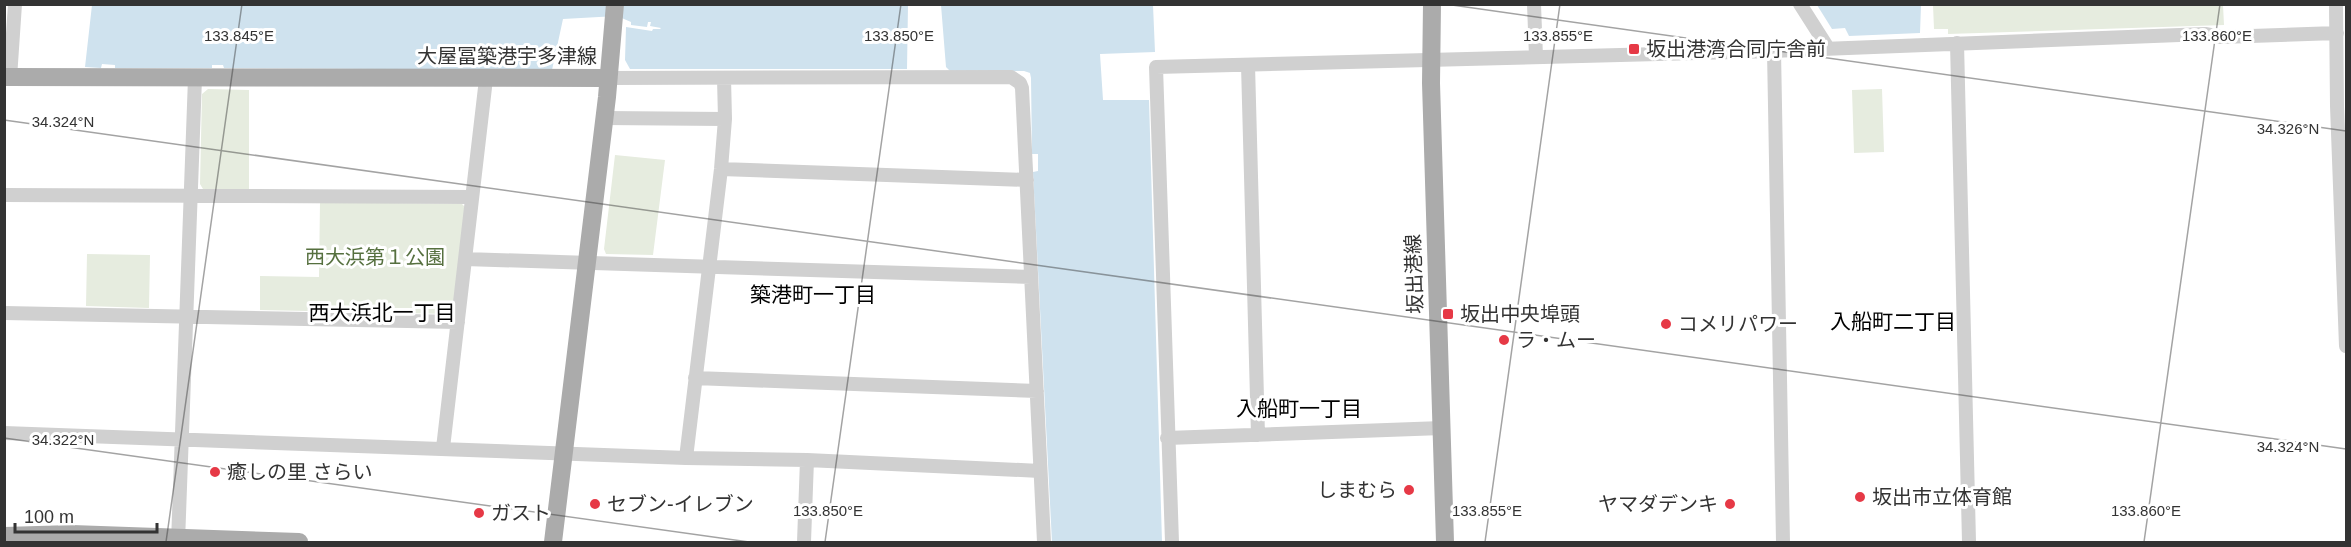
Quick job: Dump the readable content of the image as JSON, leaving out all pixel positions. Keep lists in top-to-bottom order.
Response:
{
  "streets": {
    "main road": ["大屋冨築港宇多津線", "坂出港線"]
  },
  "districts": [
    "築港町一丁目",
    "西大浜北一丁目",
    "入船町二丁目",
    "入船町一丁目"
  ],
  "parks": ["西大浜第１公園"],
  "places": {
    "transit": ["坂出港湾合同庁舎前", "坂出中央埠頭"],
    "other": [
      "コメリパワー",
      "ラ・ムー",
      "癒しの里 さらい",
      "しまむら",
      "坂出市立体育館",
      "セブン-イレブン",
      "ヤマダデンキ",
      "ガスト"
    ]
  },
  "scale_bar": "100 m",
  "coordinates": [
    "133.845°E",
    "133.850°E",
    "133.855°E",
    "133.860°E",
    "34.324°N",
    "34.326°N",
    "34.322°N"
  ]
}
